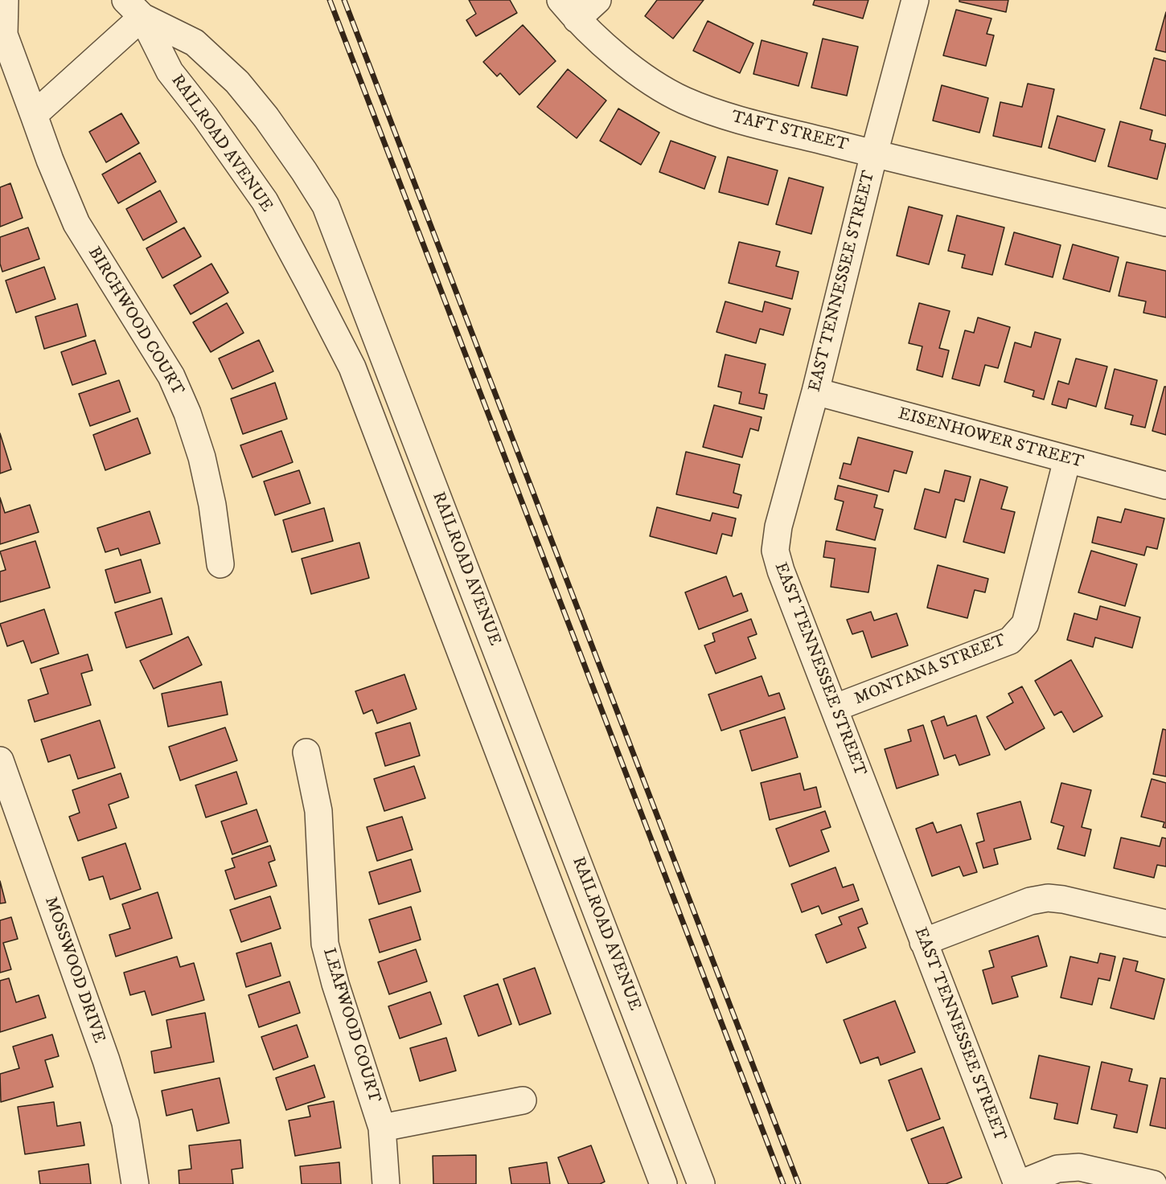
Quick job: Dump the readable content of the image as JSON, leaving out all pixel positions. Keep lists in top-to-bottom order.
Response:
{
  "streets": {
    "street": [
      "TAFT STREET",
      "RAILROAD AVENUE",
      "EAST TENNESSEE STREET",
      "BIRCHWOOD COURT",
      "EISENHOWER STREET",
      "MONTANA STREET",
      "MOSSWOOD DRIVE",
      "LEAFWOOD COURT"
    ]
  },
  "crossings": [
    ["TAFT STREET", "EAST TENNESSEE STREET"],
    ["EAST TENNESSEE STREET", "EISENHOWER STREET"],
    ["EAST TENNESSEE STREET", "MONTANA STREET"],
    ["EISENHOWER STREET", "MONTANA STREET"]
  ]
}
